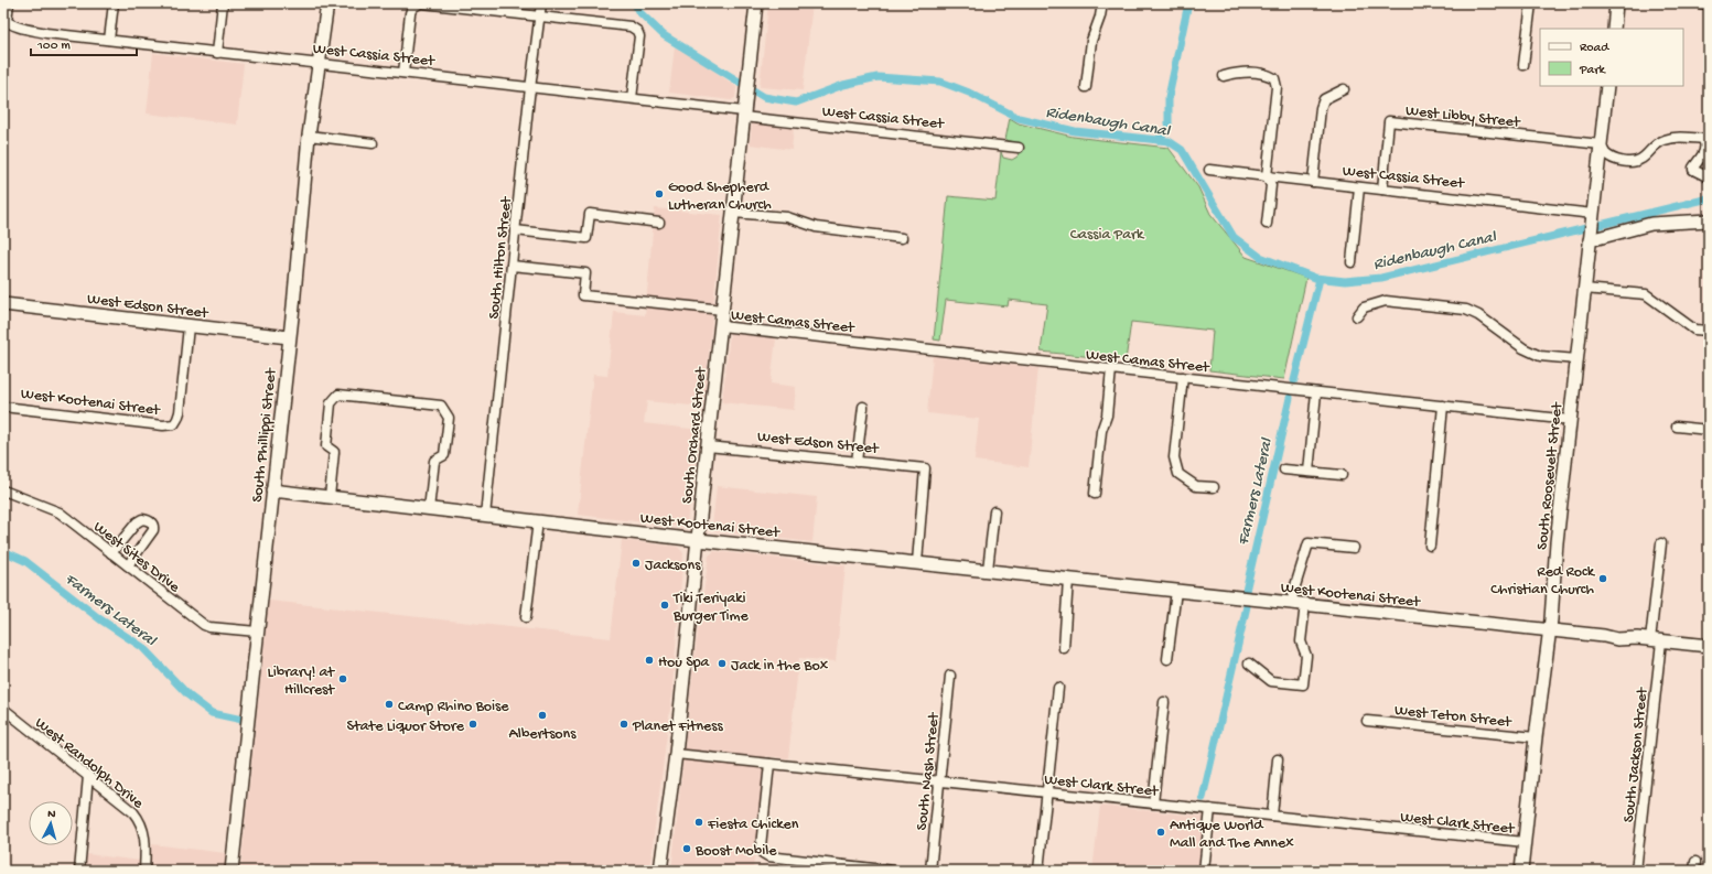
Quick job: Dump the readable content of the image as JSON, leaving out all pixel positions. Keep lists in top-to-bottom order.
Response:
{
  "streets": {
    "street": [
      "West Cassia Street",
      "West Libby Street",
      "South Hilton Street",
      "West Edson Street",
      "West Camas Street",
      "West Kootenai Street",
      "South Phillippi Street",
      "South Orchard Street",
      "South Roosevelt Street",
      "West Sites Drive",
      "West Teton Street",
      "South Jackson Street",
      "West Randolph Drive",
      "South Nash Street",
      "West Clark Street"
    ]
  },
  "crossings": [
    ["West Cassia Street", "West Libby Street"],
    ["West Cassia Street", "South Hilton Street"],
    ["West Cassia Street", "South Phillippi Street"],
    ["West Cassia Street", "South Orchard Street"],
    ["West Cassia Street", "South Roosevelt Street"],
    ["West Libby Street", "South Roosevelt Street"],
    ["South Hilton Street", "West Camas Street"],
    ["South Hilton Street", "West Kootenai Street"],
    ["West Edson Street", "West Kootenai Street"],
    ["West Edson Street", "South Phillippi Street"],
    ["West Edson Street", "South Orchard Street"],
    ["West Camas Street", "South Orchard Street"],
    ["West Camas Street", "South Roosevelt Street"],
    ["West Kootenai Street", "South Phillippi Street"],
    ["West Kootenai Street", "South Orchard Street"],
    ["West Kootenai Street", "South Roosevelt Street"],
    ["West Kootenai Street", "South Jackson Street"],
    ["South Phillippi Street", "West Sites Drive"],
    ["South Orchard Street", "West Clark Street"],
    ["South Roosevelt Street", "West Teton Street"],
    ["South Roosevelt Street", "West Clark Street"],
    ["South Nash Street", "West Clark Street"]
  ],
  "water": ["Ridenbaugh Canal", "Farmers Lateral"],
  "parks": ["Cassia Park"],
  "places": [
    "Good Shepherd Lutheran Church",
    "Jacksons",
    "Red Rock Christian Church",
    "Tiki Teriyaki Burger Time",
    "Hou Spa",
    "Jack in the Box",
    "Library! at Hillcrest",
    "Camp Rhino Boise",
    "Albertsons",
    "State Liquor Store",
    "Planet Fitness",
    "Fiesta Chicken",
    "Antique World Mall and The Annex",
    "Boost Mobile"
  ],
  "legend": ["Road", "Park"],
  "scale_bar": "100 m",
  "north": "top"
}
